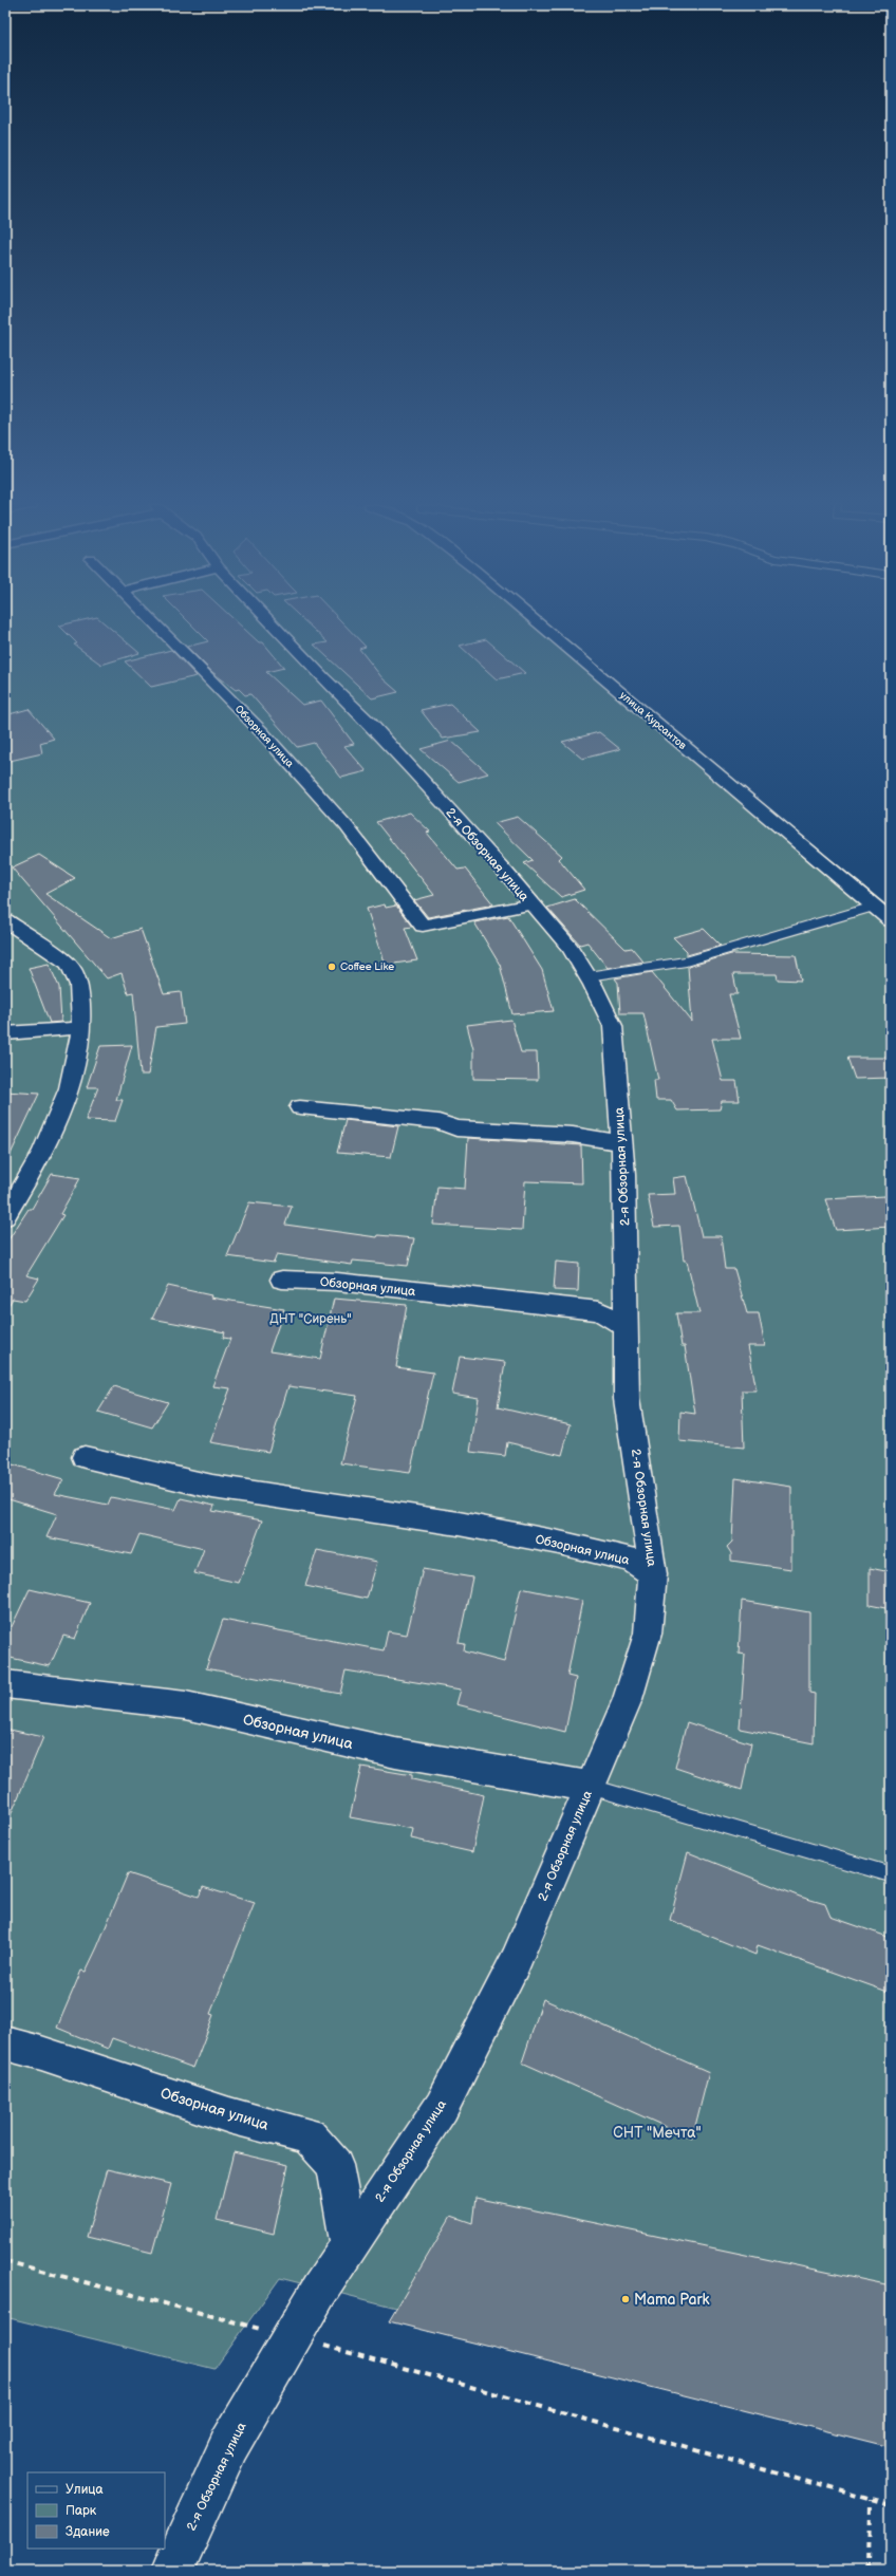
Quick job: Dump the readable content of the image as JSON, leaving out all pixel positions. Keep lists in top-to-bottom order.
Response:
{
  "streets": {
    "street": ["улица Курсантов", "Обзорная улица", "2-я Обзорная улица"]
  },
  "crossings": [
    ["Обзорная улица", "2-я Обзорная улица"]
  ],
  "parks": ["ДНТ \"Сирень\"", "СНТ \"Мечта\""],
  "places": ["Coffee Like", "Mama Park"],
  "legend": ["Улица", "Парк", "Здание"]
}
